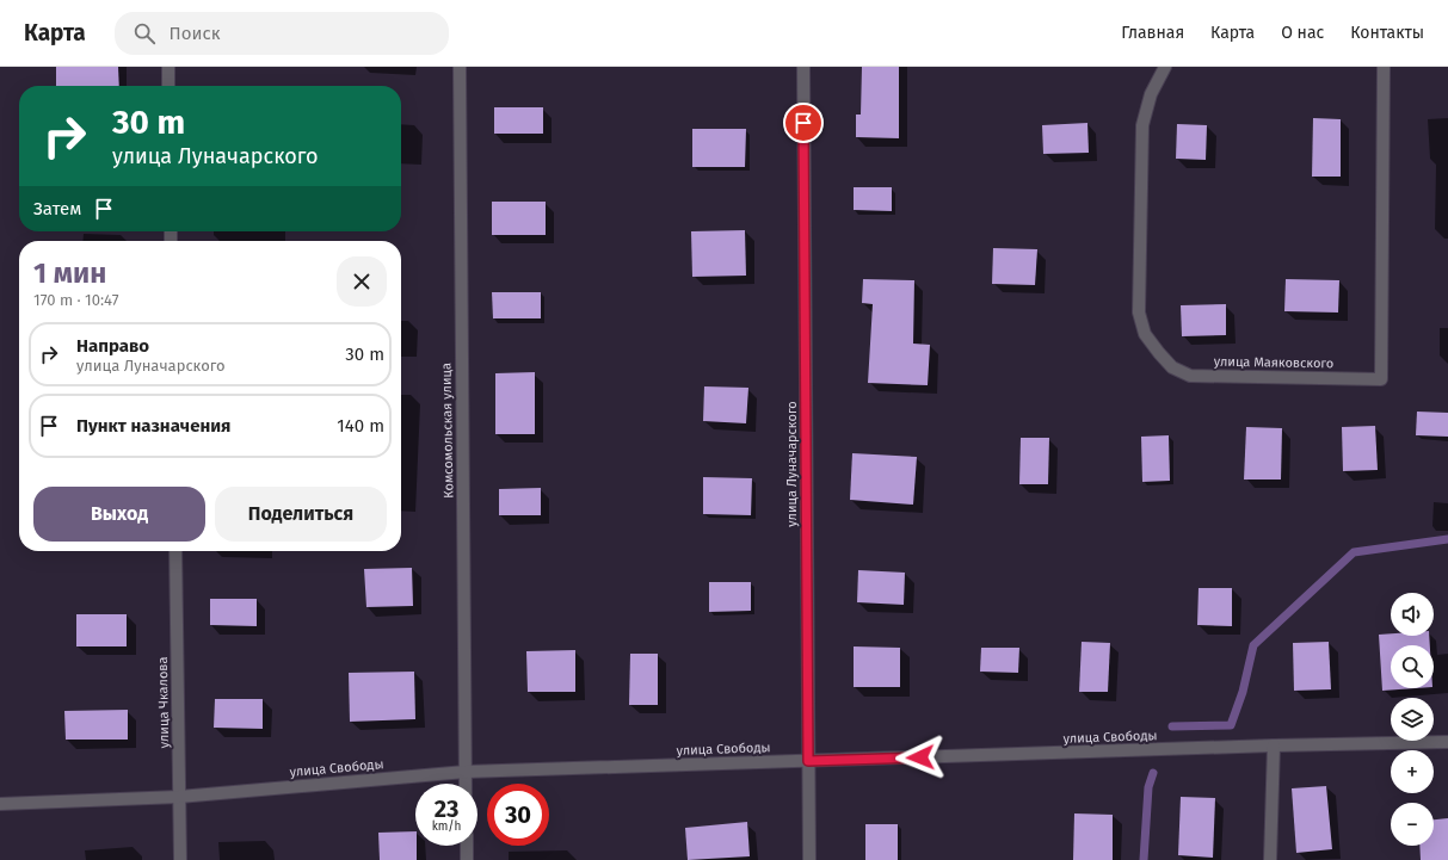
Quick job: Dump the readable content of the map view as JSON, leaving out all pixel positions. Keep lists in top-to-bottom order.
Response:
{
  "streets": {
    "street": [
      "улица Маяковского",
      "Комсомольская улица",
      "улица Луначарского",
      "улица Чкалова",
      "улица Свободы"
    ]
  },
  "crossings": [
    ["Комсомольская улица", "улица Свободы"],
    ["улица Луначарского", "улица Свободы"],
    ["улица Чкалова", "улица Свободы"]
  ],
  "page": {
    "header": "Карта",
    "search": "Поиск",
    "nav": [
      "Главная",
      "Карта",
      "О нас",
      "Контакты"
    ],
    "turn": ["30 m", "улица Луначарского"],
    "then": "Затем",
    "heading": ["1 мин", "170 m · 10:47"],
    "list": [
      {
        "name": "Направо",
        "note": "улица Луначарского",
        "value": "30 m"
      },
      {
        "name": "Пункт назначения",
        "value": "140 m"
      }
    ],
    "buttons": ["Выход", "Поделиться"],
    "map_buttons": ["+", "−"],
    "speed": "23 km/h",
    "limit": "30"
  }
}
